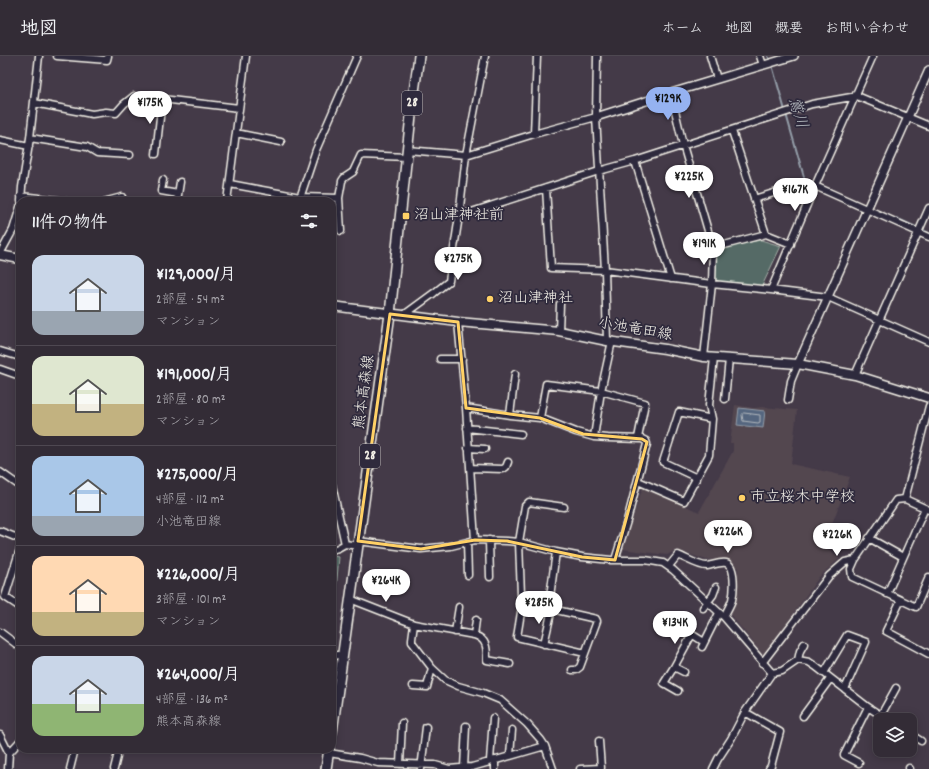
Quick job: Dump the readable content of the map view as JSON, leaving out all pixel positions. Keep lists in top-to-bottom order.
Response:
{
  "streets": {
    "main road": ["28", "小池竜田線", "熊本高森線"]
  },
  "crossings": [
    ["小池竜田線", "熊本高森線"]
  ],
  "water": ["鴬川"],
  "places": {
    "transit": ["沼山津神社前"],
    "other": ["沼山津神社", "市立桜木中学校"]
  },
  "page": {
    "header": "地図",
    "nav": [
      "ホーム",
      "地図",
      "概要",
      "お問い合わせ"
    ],
    "price": [
      "¥129K",
      "¥175K",
      "¥225K",
      "¥167K",
      "¥191K",
      "¥275K",
      "¥226K",
      "¥226K",
      "¥264K",
      "¥285K",
      "¥134K"
    ],
    "heading": "11件の物件",
    "list": [
      {
        "name": "¥129,000/月",
        "note": "2部屋 · 54 m² · マンション"
      },
      {
        "name": "¥191,000/月",
        "note": "2部屋 · 80 m² · マンション"
      },
      {
        "name": "¥275,000/月",
        "note": "4部屋 · 112 m² · 小池竜田線"
      },
      {
        "name": "¥226,000/月",
        "note": "3部屋 · 101 m² · マンション"
      },
      {
        "name": "¥264,000/月",
        "note": "4部屋 · 136 m² · 熊本高森線"
      }
    ]
  }
}
